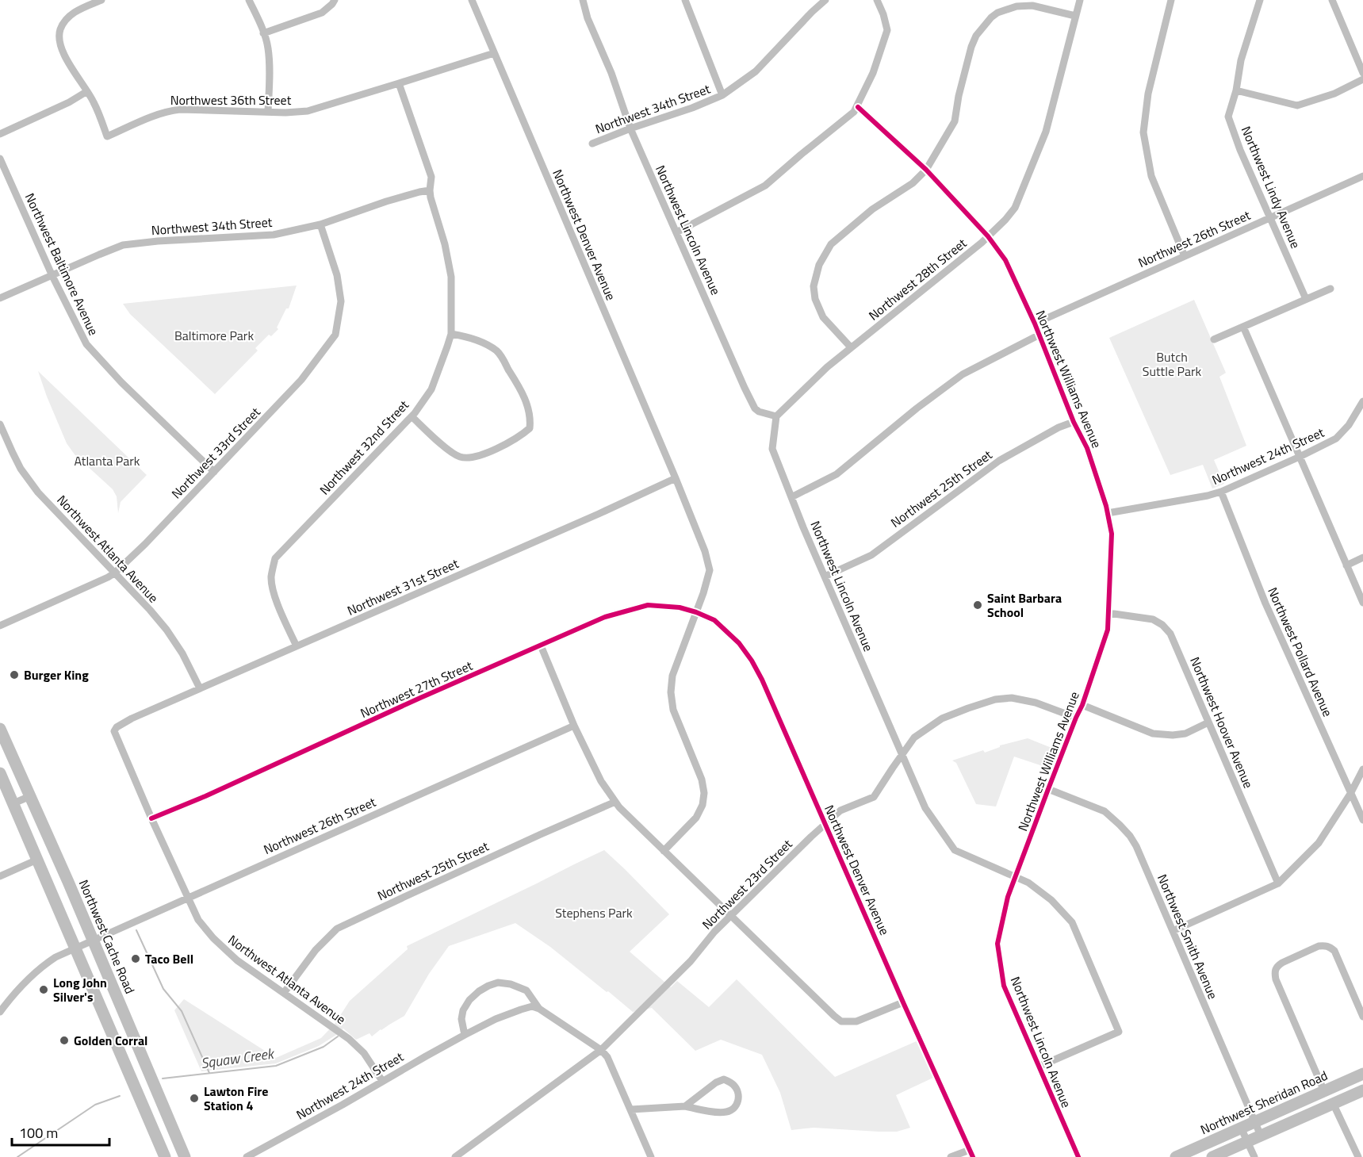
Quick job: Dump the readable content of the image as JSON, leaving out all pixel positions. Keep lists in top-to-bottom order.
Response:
{
  "streets": {
    "main road": ["Northwest Cache Road", "Northwest Sheridan Road"],
    "street": [
      "Northwest 36th Street",
      "Northwest 34th Street",
      "Northwest Lindy Avenue",
      "Northwest Lincoln Avenue",
      "Northwest Denver Avenue",
      "Northwest 26th Street",
      "Northwest Baltimore Avenue",
      "Northwest 28th Street",
      "Northwest Williams Avenue",
      "Northwest 32nd Street",
      "Northwest 33rd Street",
      "Northwest 24th Street",
      "Northwest 25th Street",
      "Northwest Atlanta Avenue",
      "Northwest 31st Street",
      "Northwest Pollard Avenue",
      "Northwest 27th Street",
      "Northwest Hoover Avenue",
      "Northwest 23rd Street",
      "Northwest Smith Avenue"
    ]
  },
  "crossings": [
    ["Northwest 36th Street", "Northwest Denver Avenue"],
    ["Northwest 36th Street", "Northwest 32nd Street"],
    ["Northwest 34th Street", "Northwest Lincoln Avenue"],
    ["Northwest 34th Street", "Northwest Baltimore Avenue"],
    ["Northwest 34th Street", "Northwest 32nd Street"],
    ["Northwest 34th Street", "Northwest 33rd Street"],
    ["Northwest Lindy Avenue", "Northwest 26th Street"],
    ["Northwest Lincoln Avenue", "Northwest 28th Street"],
    ["Northwest Lincoln Avenue", "Northwest Williams Avenue"],
    ["Northwest Lincoln Avenue", "Northwest 25th Street"],
    ["Northwest Lincoln Avenue", "Northwest 23rd Street"],
    ["Northwest Denver Avenue", "Northwest 31st Street"],
    ["Northwest Denver Avenue", "Northwest 27th Street"],
    ["Northwest Denver Avenue", "Northwest 23rd Street"],
    ["Northwest 26th Street", "Northwest Williams Avenue"],
    ["Northwest 26th Street", "Northwest Atlanta Avenue"],
    ["Northwest 26th Street", "Northwest Cache Road"],
    ["Northwest Baltimore Avenue", "Northwest 33rd Street"],
    ["Northwest 28th Street", "Northwest Williams Avenue"],
    ["Northwest Williams Avenue", "Northwest 24th Street"],
    ["Northwest Williams Avenue", "Northwest 25th Street"],
    ["Northwest Williams Avenue", "Northwest Hoover Avenue"],
    ["Northwest Williams Avenue", "Northwest 23rd Street"],
    ["Northwest Williams Avenue", "Northwest Smith Avenue"],
    ["Northwest 32nd Street", "Northwest 31st Street"],
    ["Northwest 33rd Street", "Northwest Atlanta Avenue"],
    ["Northwest 24th Street", "Northwest Atlanta Avenue"],
    ["Northwest 24th Street", "Northwest Pollard Avenue"],
    ["Northwest 25th Street", "Northwest Atlanta Avenue"],
    ["Northwest Atlanta Avenue", "Northwest 31st Street"],
    ["Northwest Atlanta Avenue", "Northwest 27th Street"],
    ["Northwest Smith Avenue", "Northwest Sheridan Road"]
  ],
  "water": ["Squaw Creek"],
  "parks": [
    "Baltimore Park",
    "Butch Suttle Park",
    "Atlanta Park",
    "Stephens Park"
  ],
  "places": [
    "Saint Barbara School",
    "Burger King",
    "Taco Bell",
    "Long John Silver's",
    "Golden Corral",
    "Lawton Fire Station 4"
  ],
  "scale_bar": "100 m"
}
